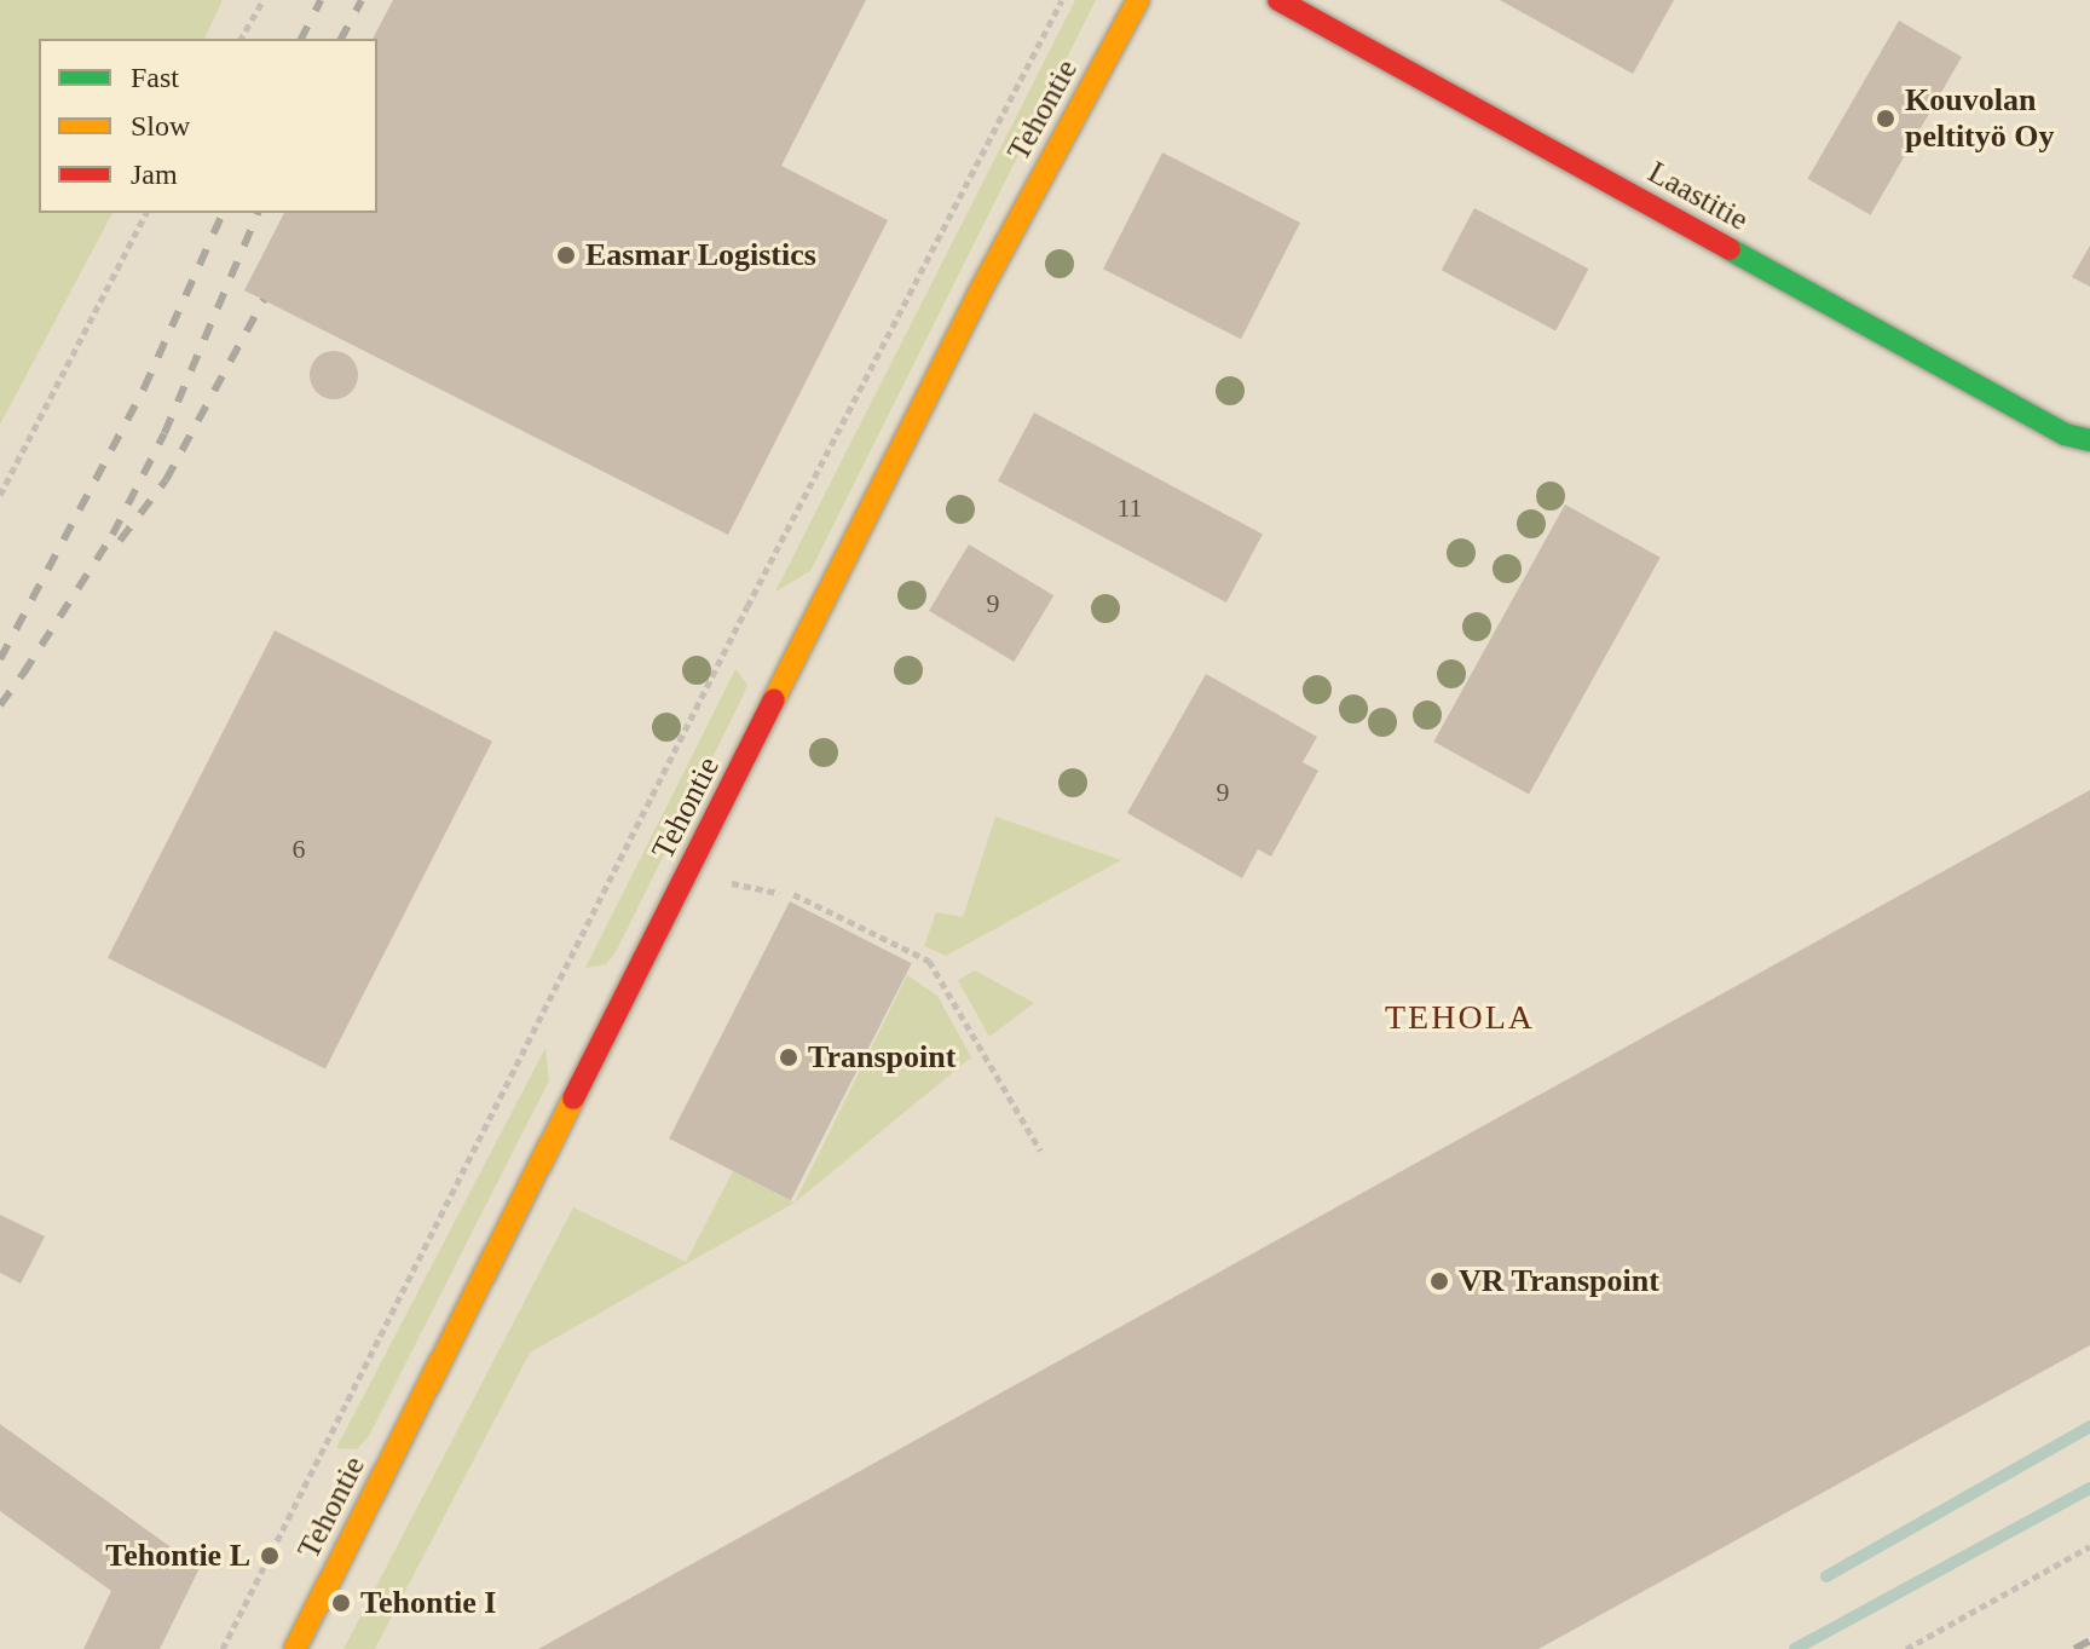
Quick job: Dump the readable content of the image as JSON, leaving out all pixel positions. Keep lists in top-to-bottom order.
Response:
{
  "streets": {
    "street": ["Tehontie", "Laastitie"]
  },
  "districts": ["TEHOLA"],
  "places": [
    "Kouvolan peltityö Oy",
    "Easmar Logistics",
    "Transpoint",
    "VR Transpoint",
    "Tehontie L",
    "Tehontie I"
  ],
  "house_numbers": [
    "11",
    "9",
    "9",
    "6"
  ],
  "legend": ["Fast", "Slow", "Jam"]
}
